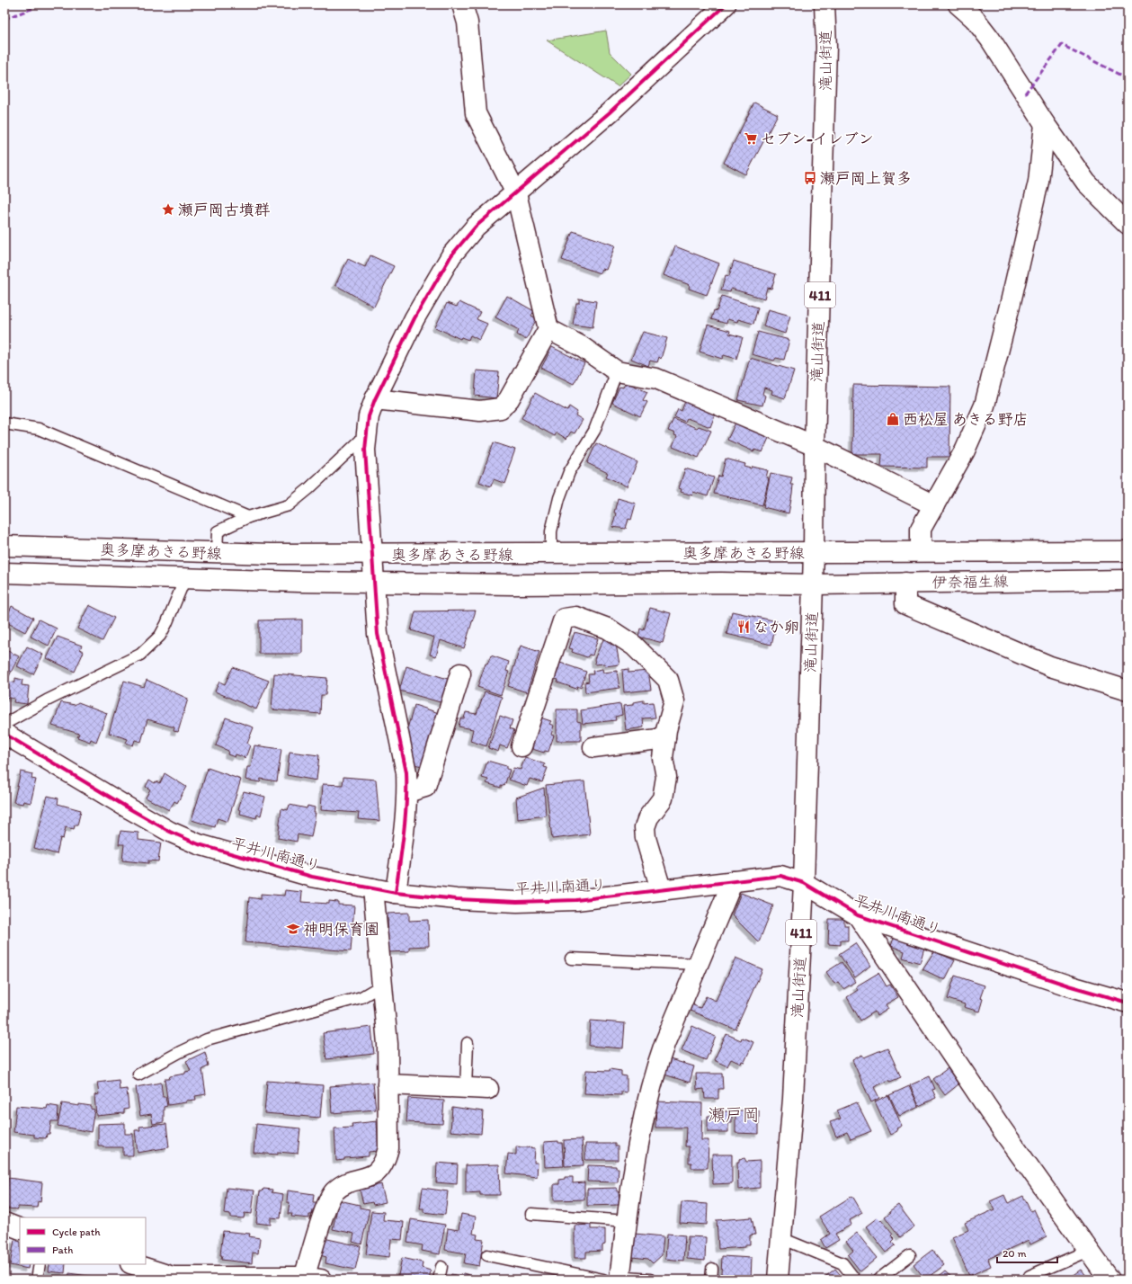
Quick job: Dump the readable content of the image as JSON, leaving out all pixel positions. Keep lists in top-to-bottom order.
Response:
{
  "streets": {
    "main road": [
      "滝山街道",
      "411",
      "奥多摩あきる野線",
      "伊奈福生線",
      "平井川南通り"
    ]
  },
  "crossings": [
    ["滝山街道", "奥多摩あきる野線"],
    ["滝山街道", "伊奈福生線"],
    ["滝山街道", "平井川南通り"],
    ["奥多摩あきる野線", "伊奈福生線"]
  ],
  "districts": ["瀬戸岡"],
  "places": {
    "supermarket": ["セブン-イレブン"],
    "bus stop": ["瀬戸岡上賀多"],
    "place": ["瀬戸岡古墳群"],
    "shop": ["西松屋 あきる野店"],
    "restaurant": ["なか卵"],
    "school or university": ["神明保育園"]
  },
  "legend": ["Cycle path", "Path"],
  "scale_bar": "20 m"
}
